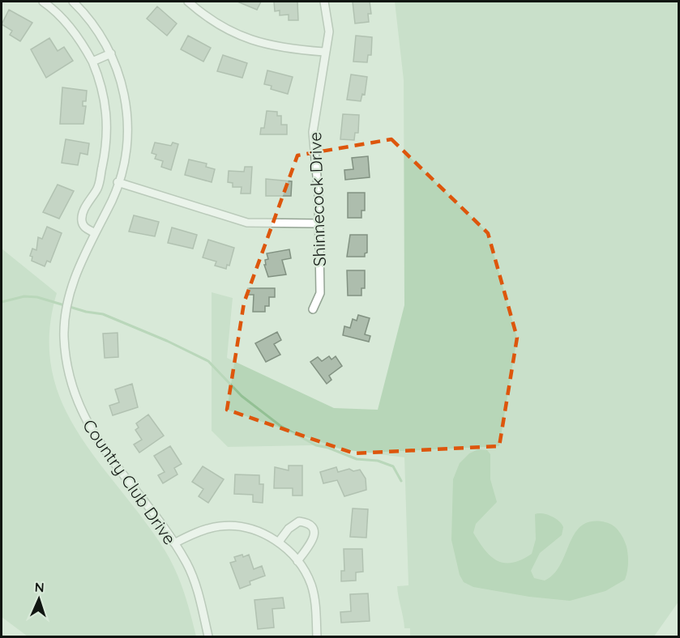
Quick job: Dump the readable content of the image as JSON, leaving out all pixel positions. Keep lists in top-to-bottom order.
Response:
{
  "streets": {
    "street": ["Shinnecock Drive", "Country Club Drive"]
  },
  "north": "top"
}
